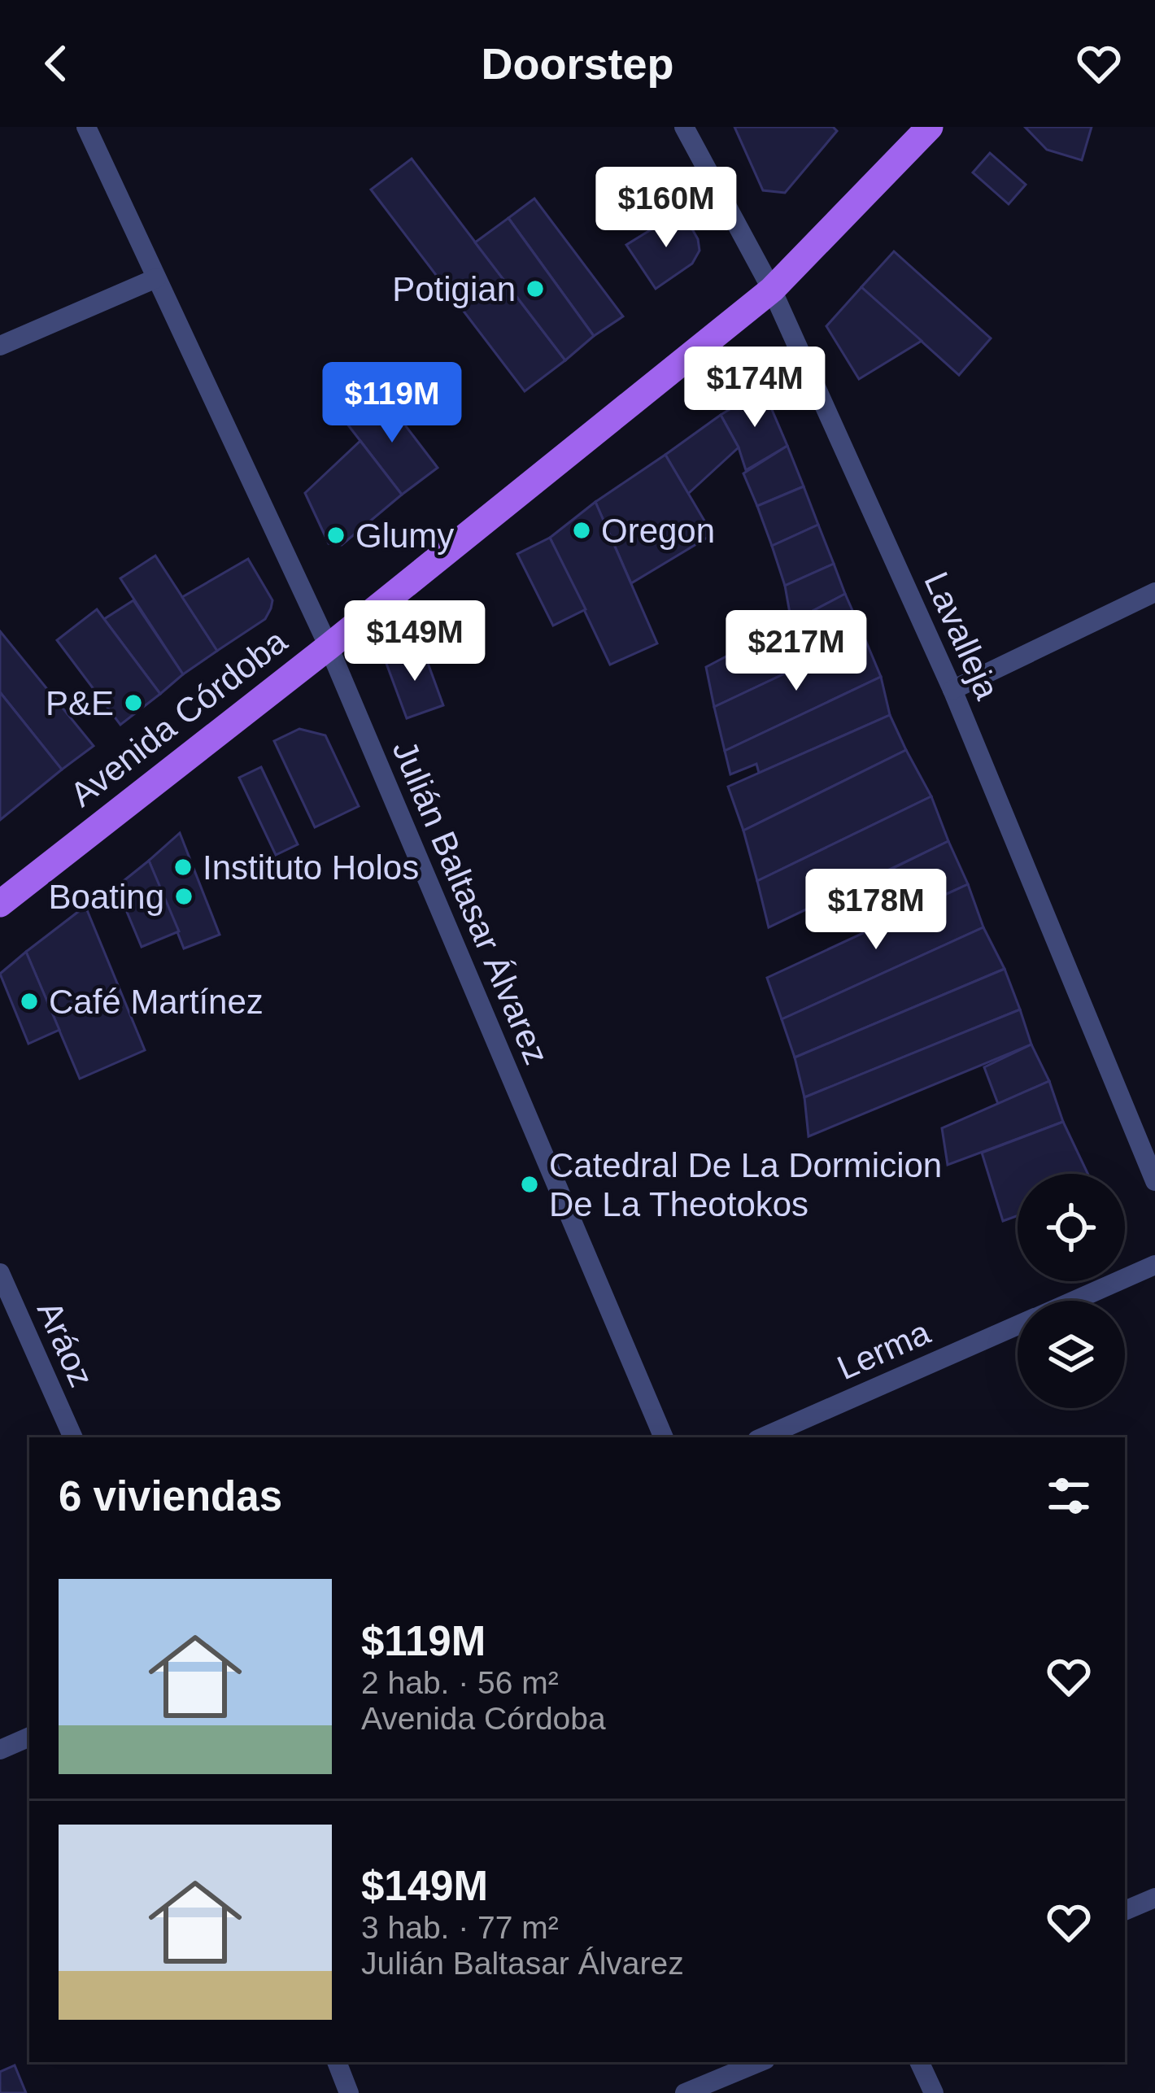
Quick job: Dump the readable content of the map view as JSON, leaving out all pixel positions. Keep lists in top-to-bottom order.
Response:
{
  "streets": {
    "main road": ["Avenida Córdoba"],
    "street": [
      "Lavalleja",
      "Julián Baltasar Álvarez",
      "Aráoz",
      "Lerma"
    ]
  },
  "crossings": [
    ["Lavalleja", "Avenida Córdoba"],
    ["Avenida Córdoba", "Julián Baltasar Álvarez"]
  ],
  "places": [
    "Potigian",
    "Oregon",
    "Glumy",
    "P&E",
    "Instituto Holos",
    "Boating",
    "Café Martínez",
    "Catedral De La Dormicion De La Theotokos"
  ],
  "page": {
    "header": "Doorstep",
    "price": [
      "$160M",
      "$174M",
      "$119M",
      "$149M",
      "$217M",
      "$178M"
    ],
    "heading": "6 viviendas",
    "list": [
      {
        "name": "$119M",
        "note": "2 hab. · 56 m² · Avenida Córdoba"
      },
      {
        "name": "$149M",
        "note": "3 hab. · 77 m² · Julián Baltasar Álvarez"
      }
    ]
  }
}
